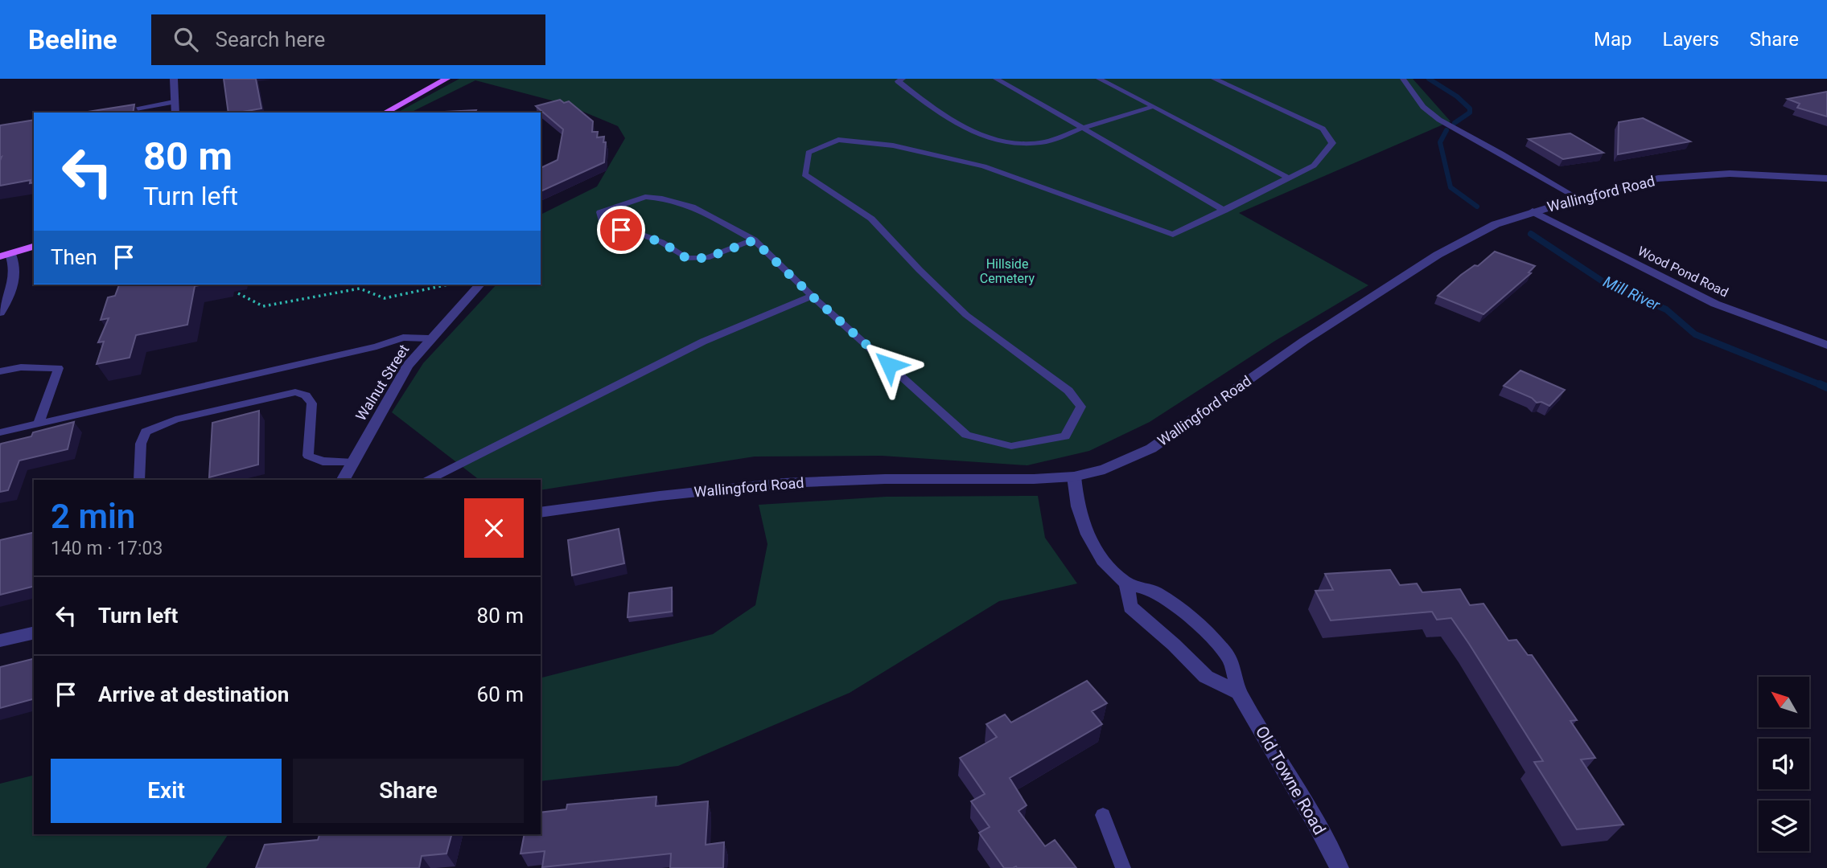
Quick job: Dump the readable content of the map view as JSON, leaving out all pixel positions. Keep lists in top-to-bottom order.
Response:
{
  "streets": {
    "street": [
      "Wallingford Road",
      "Wood Pond Road",
      "Walnut Street",
      "Old Towne Road"
    ]
  },
  "crossings": [
    ["Wallingford Road", "Wood Pond Road"],
    ["Wallingford Road", "Old Towne Road"]
  ],
  "water": ["Mill River"],
  "parks": ["Hillside Cemetery"],
  "north": "top left",
  "page": {
    "header": "Beeline",
    "search": "Search here",
    "nav": ["Map", "Layers", "Share"],
    "turn": ["80 m", "Turn left"],
    "then": "Then",
    "heading": ["2 min", "140 m · 17:03"],
    "list": [
      {
        "name": "Turn left",
        "value": "80 m"
      },
      {
        "name": "Arrive at destination",
        "value": "60 m"
      }
    ],
    "buttons": ["Exit", "Share"]
  }
}
